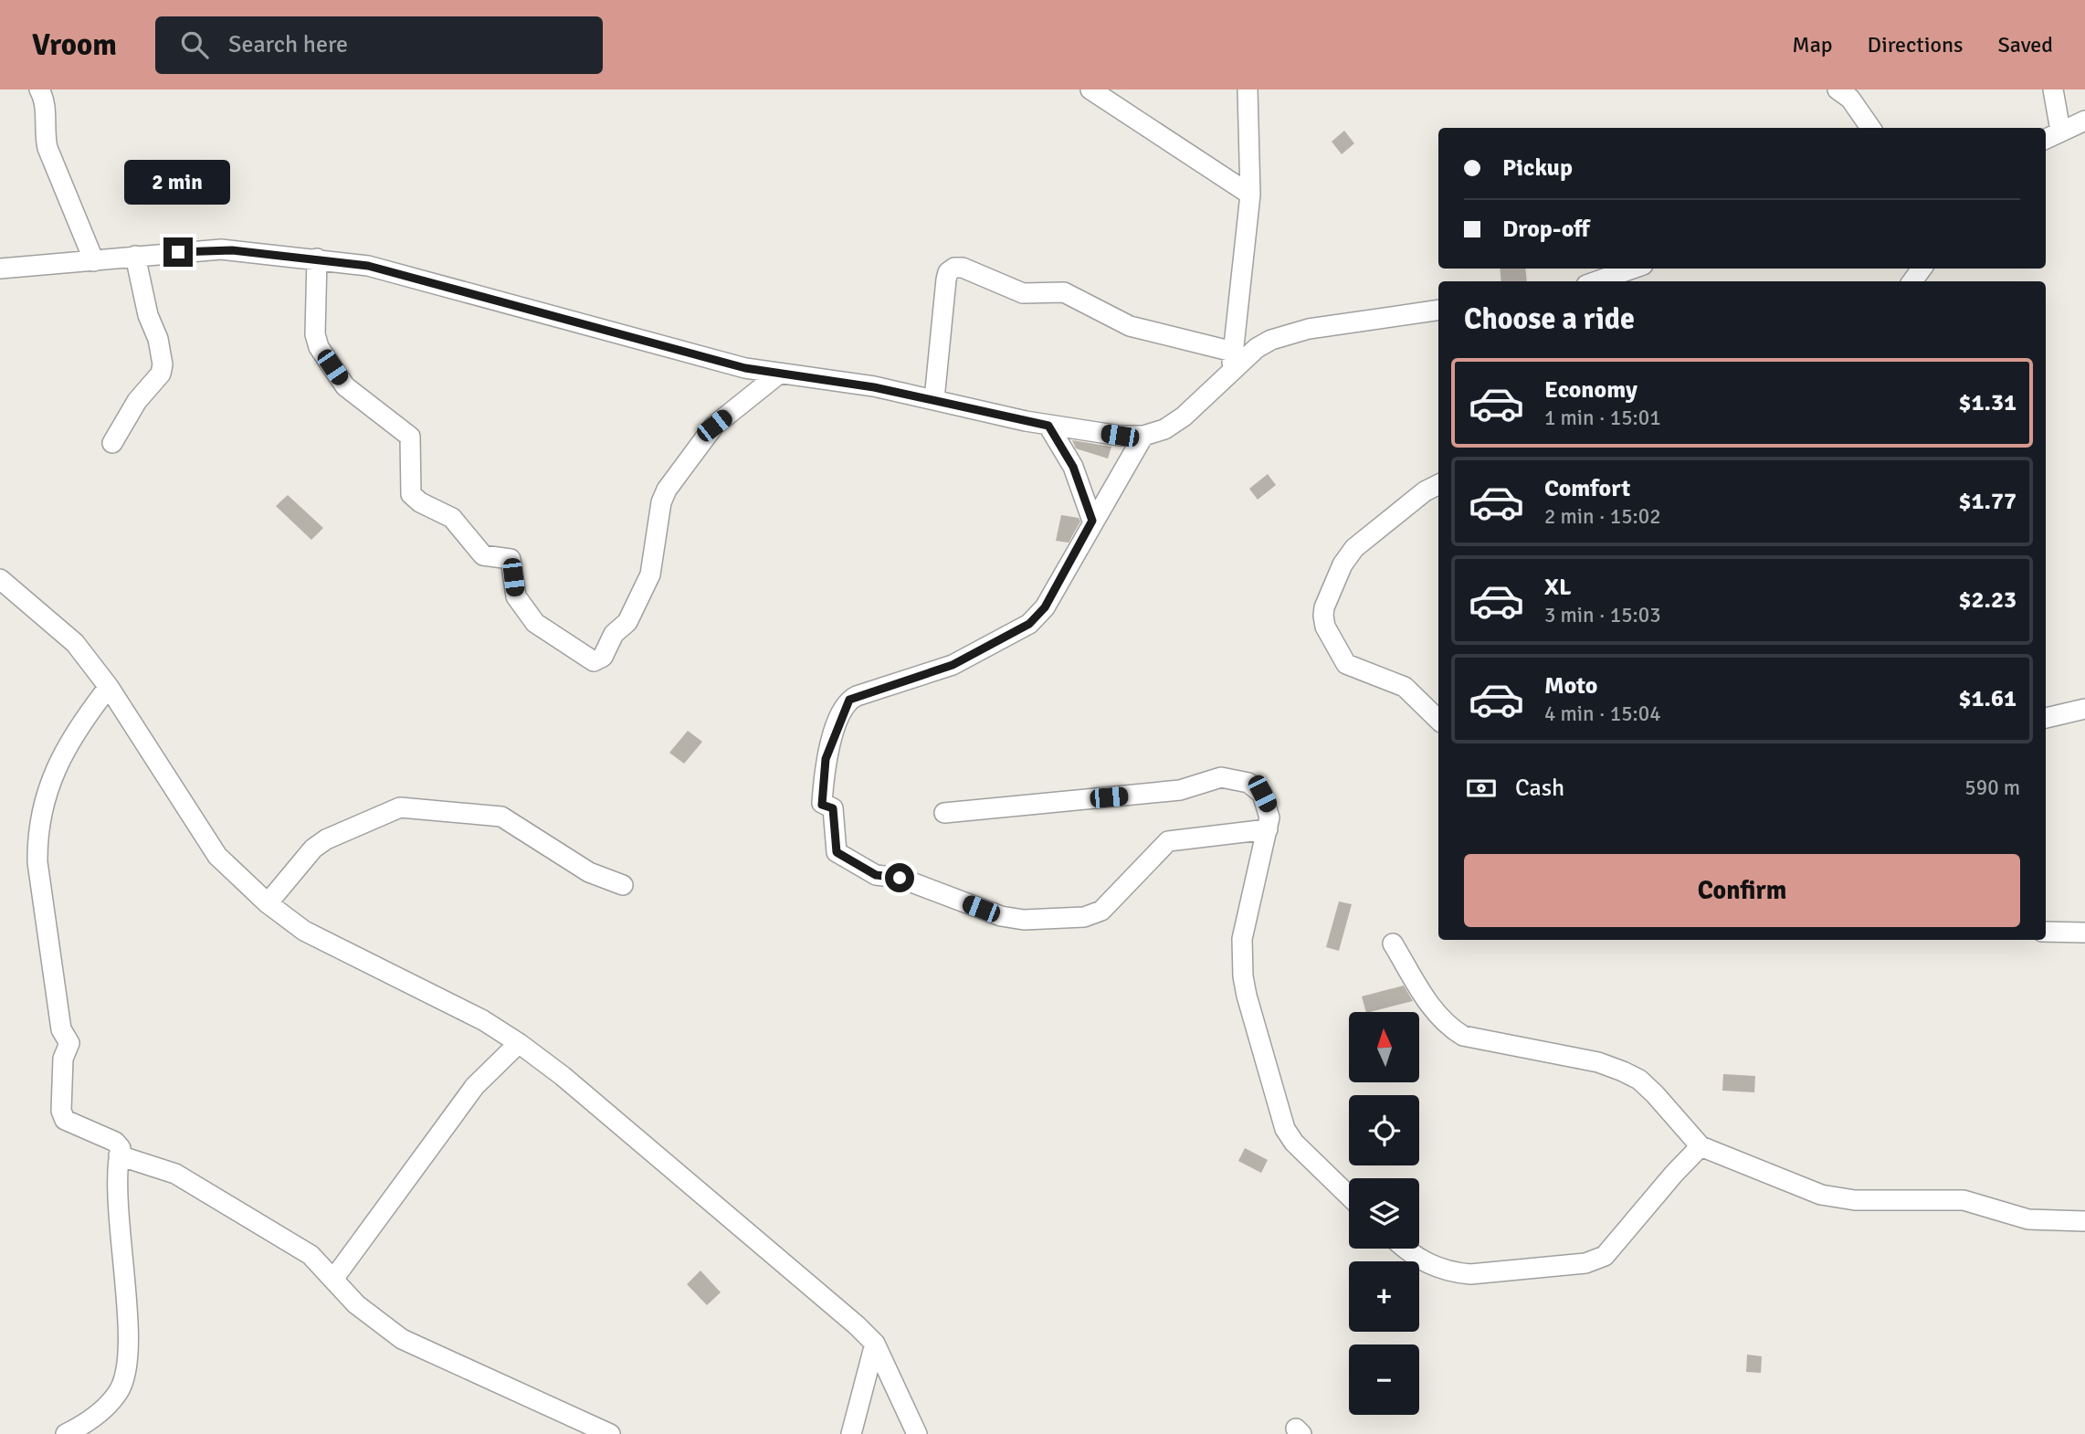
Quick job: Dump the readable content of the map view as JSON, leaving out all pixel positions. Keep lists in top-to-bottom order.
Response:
{
  "north": "top",
  "page": {
    "header": "Vroom",
    "search": "Search here",
    "nav": ["Map", "Directions", "Saved"],
    "banner": ["Pickup", "Drop-off"],
    "bubble": "2 min",
    "heading": "Choose a ride",
    "list": [
      {
        "name": "Economy",
        "note": "1 min · 15:01",
        "value": "$1.31"
      },
      {
        "name": "Comfort",
        "note": "2 min · 15:02",
        "value": "$1.77"
      },
      {
        "name": "XL",
        "note": "3 min · 15:03",
        "value": "$2.23"
      },
      {
        "name": "Moto",
        "note": "4 min · 15:04",
        "value": "$1.61"
      }
    ],
    "pay": ["Cash", "590 m"],
    "buttons": "Confirm",
    "map_buttons": ["+", "−"]
  }
}
